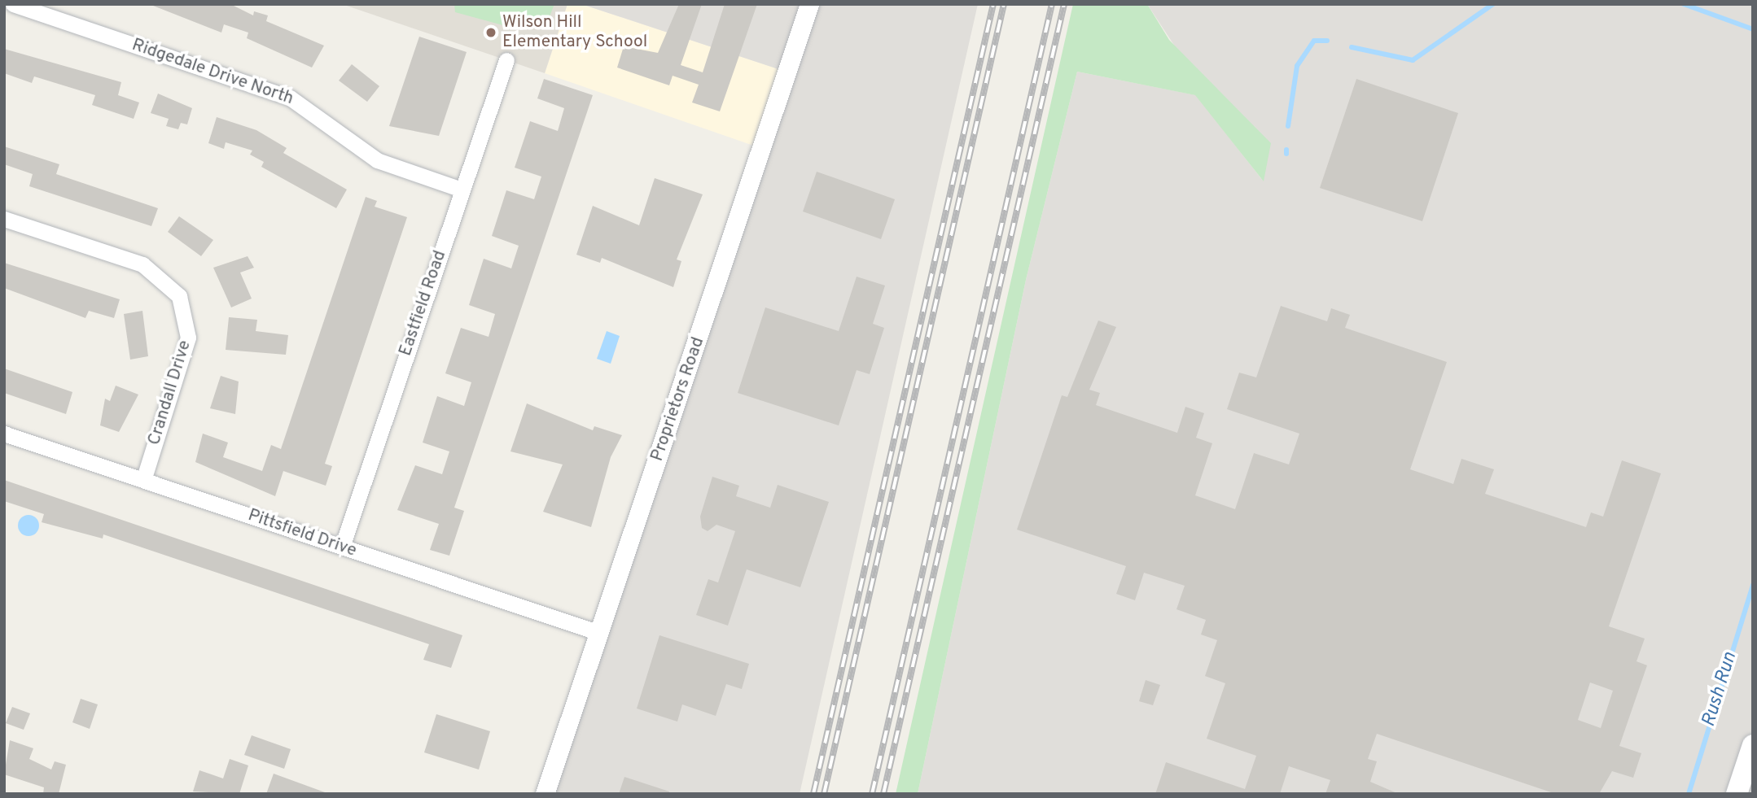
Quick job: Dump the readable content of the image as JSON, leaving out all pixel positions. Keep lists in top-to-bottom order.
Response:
{
  "streets": {
    "street": [
      "Ridgedale Drive North",
      "Eastfield Road",
      "Crandall Drive",
      "Proprietors Road",
      "Pittsfield Drive"
    ]
  },
  "crossings": [
    ["Ridgedale Drive North", "Eastfield Road"],
    ["Eastfield Road", "Pittsfield Drive"],
    ["Crandall Drive", "Pittsfield Drive"],
    ["Proprietors Road", "Pittsfield Drive"]
  ],
  "water": ["Rush Run"],
  "places": ["Wilson Hill Elementary School"]
}
